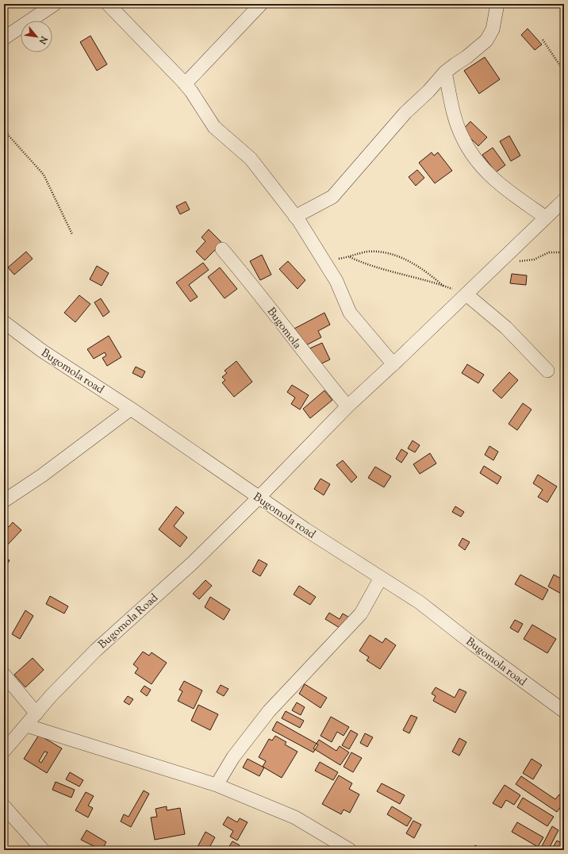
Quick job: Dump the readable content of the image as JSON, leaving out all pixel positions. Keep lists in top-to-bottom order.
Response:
{
  "streets": {
    "street": ["Bugomola", "Bugomola road", "Bugomola Road"]
  },
  "crossings": [
    ["Bugomola", "Bugomola Road"],
    ["Bugomola road", "Bugomola Road"]
  ],
  "north": "bottom right"
}
